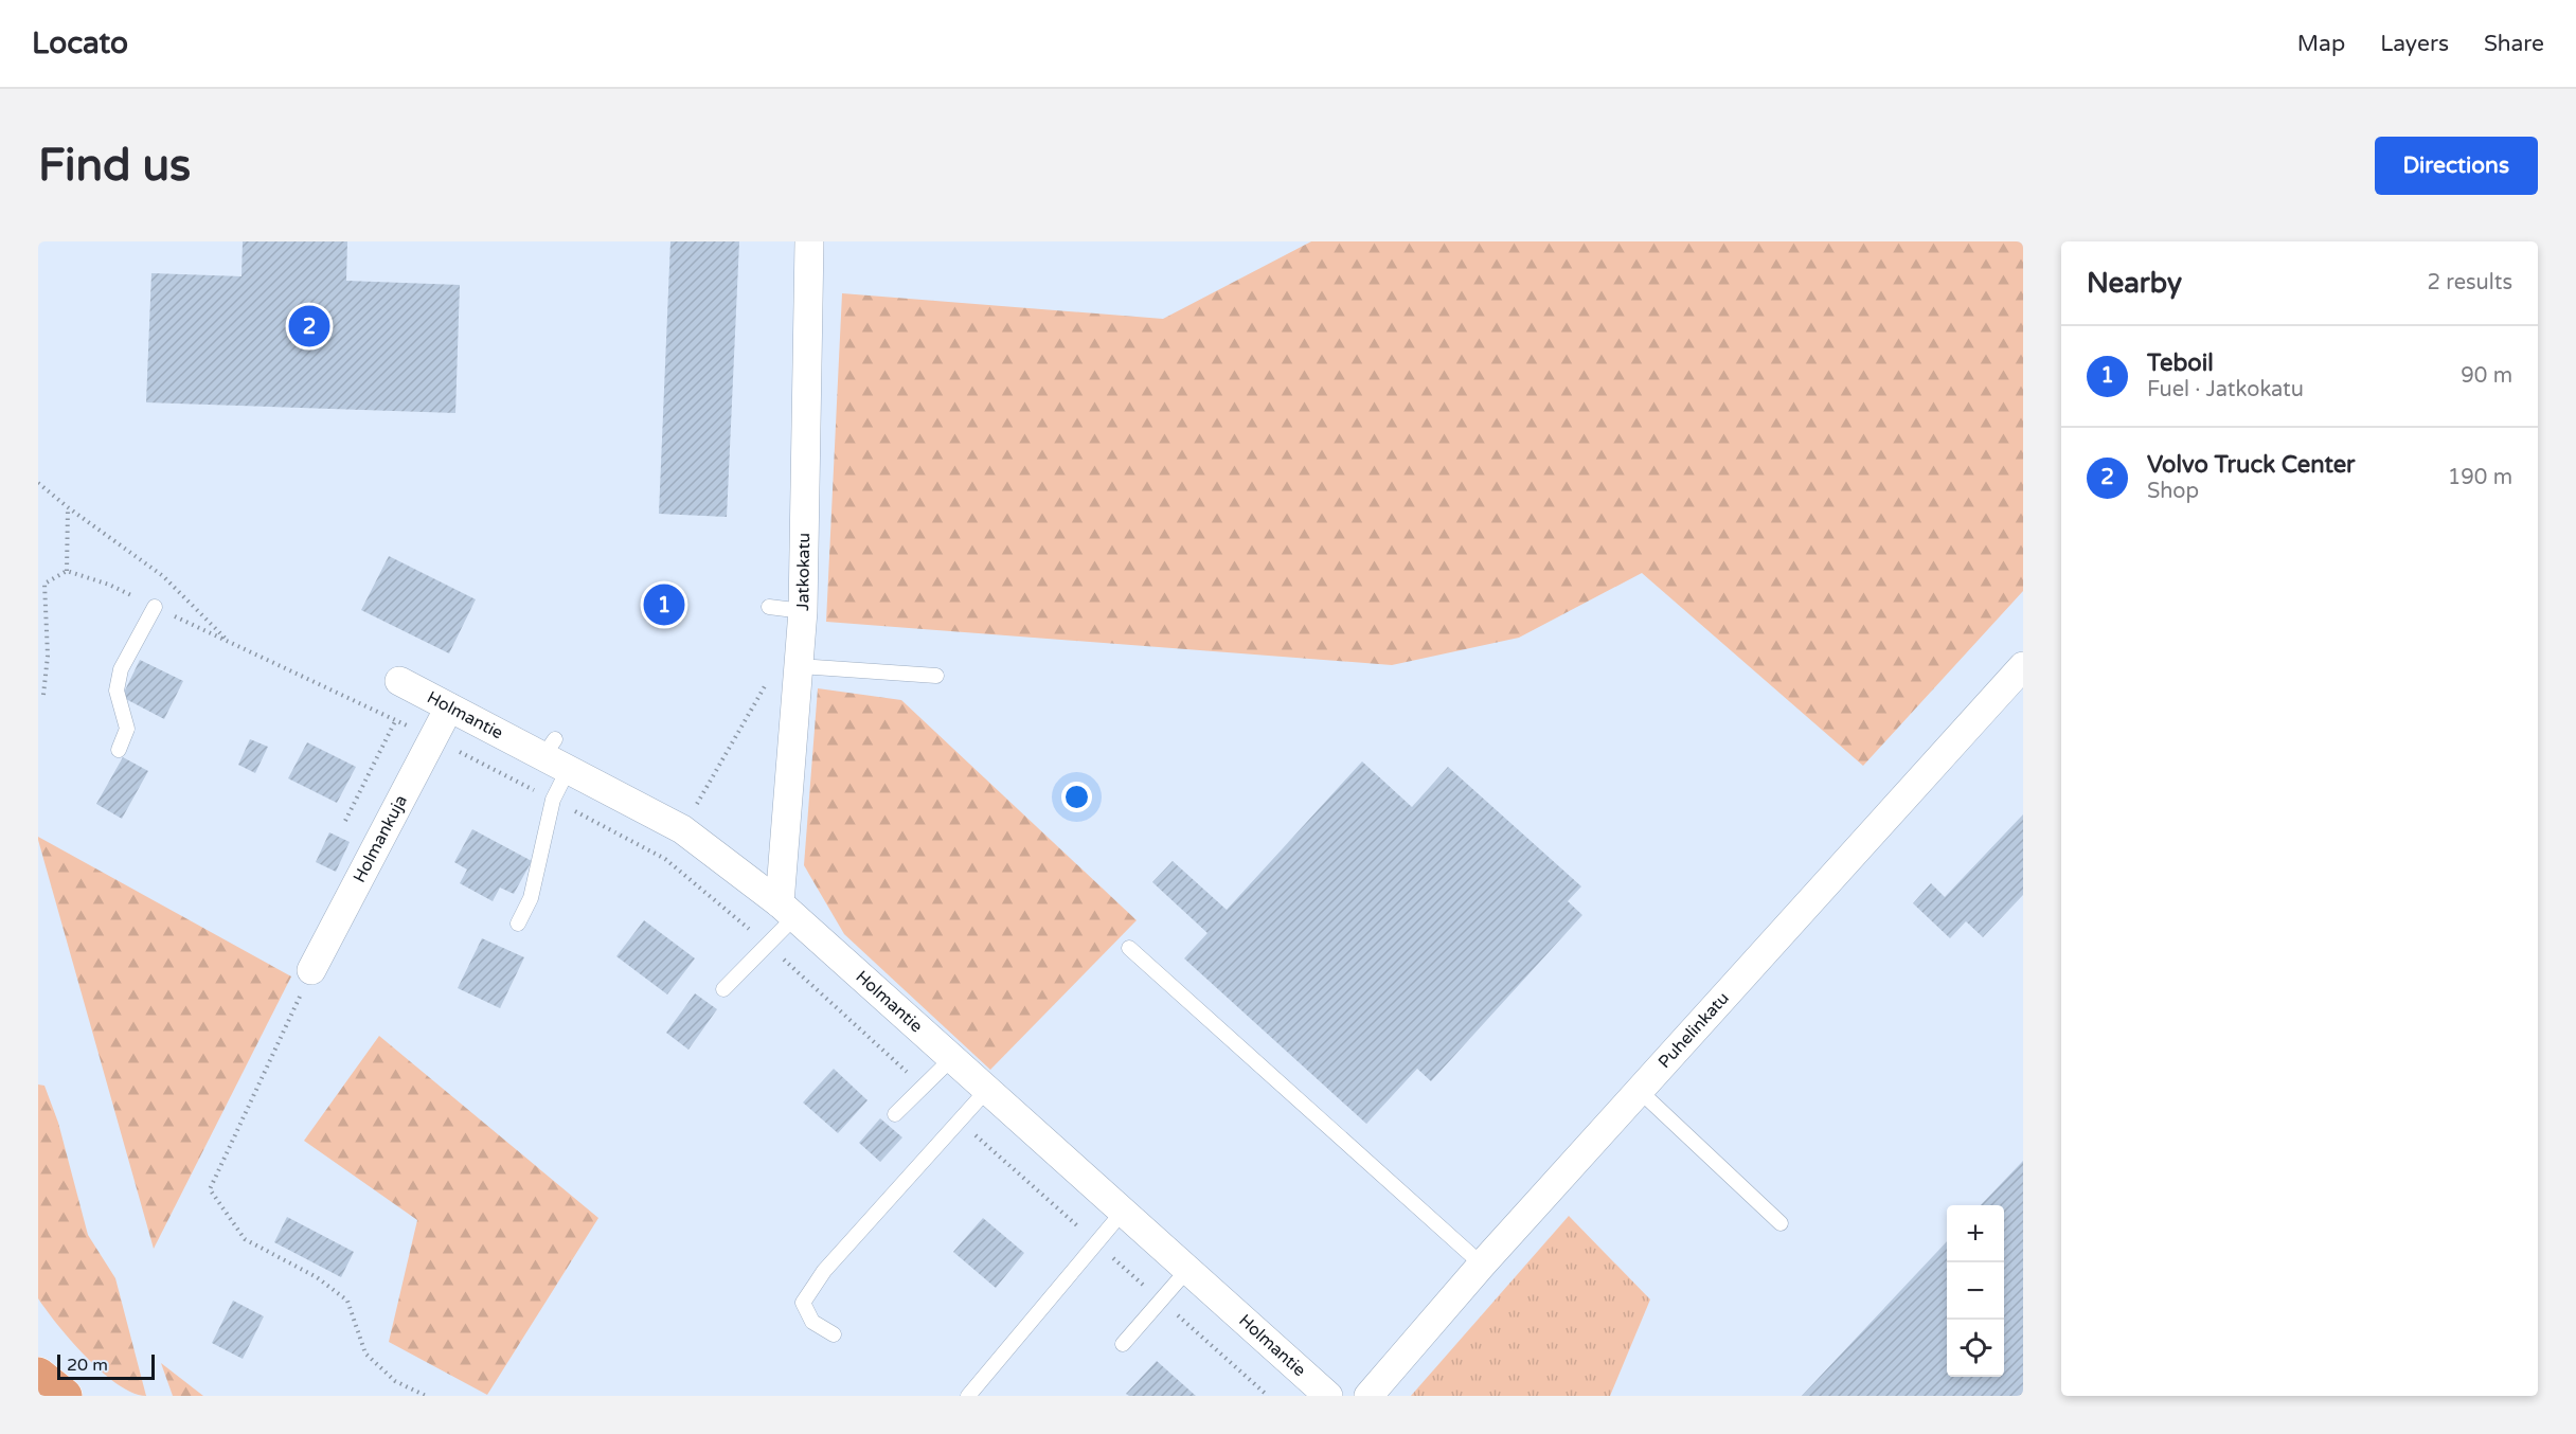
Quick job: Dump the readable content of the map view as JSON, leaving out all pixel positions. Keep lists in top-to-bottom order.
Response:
{
  "streets": {
    "street": [
      "Jatkokatu",
      "Holmantie",
      "Holmankuja",
      "Puhelinkatu"
    ]
  },
  "crossings": [
    ["Jatkokatu", "Holmantie"],
    ["Holmantie", "Holmankuja"]
  ],
  "scale_bar": "20 m",
  "page": {
    "header": "Locato",
    "nav": ["Map", "Layers", "Share"],
    "buttons": "Directions",
    "title": "Find us",
    "heading": ["Nearby", "2 results"],
    "pins": ["2", "1"],
    "list": [
      {
        "mark": "1",
        "name": "Teboil",
        "note": "Fuel · Jatkokatu",
        "value": "90 m"
      },
      {
        "mark": "2",
        "name": "Volvo Truck Center",
        "note": "Shop",
        "value": "190 m"
      }
    ],
    "map_buttons": ["+", "−"],
    "scale": "20 m"
  }
}
